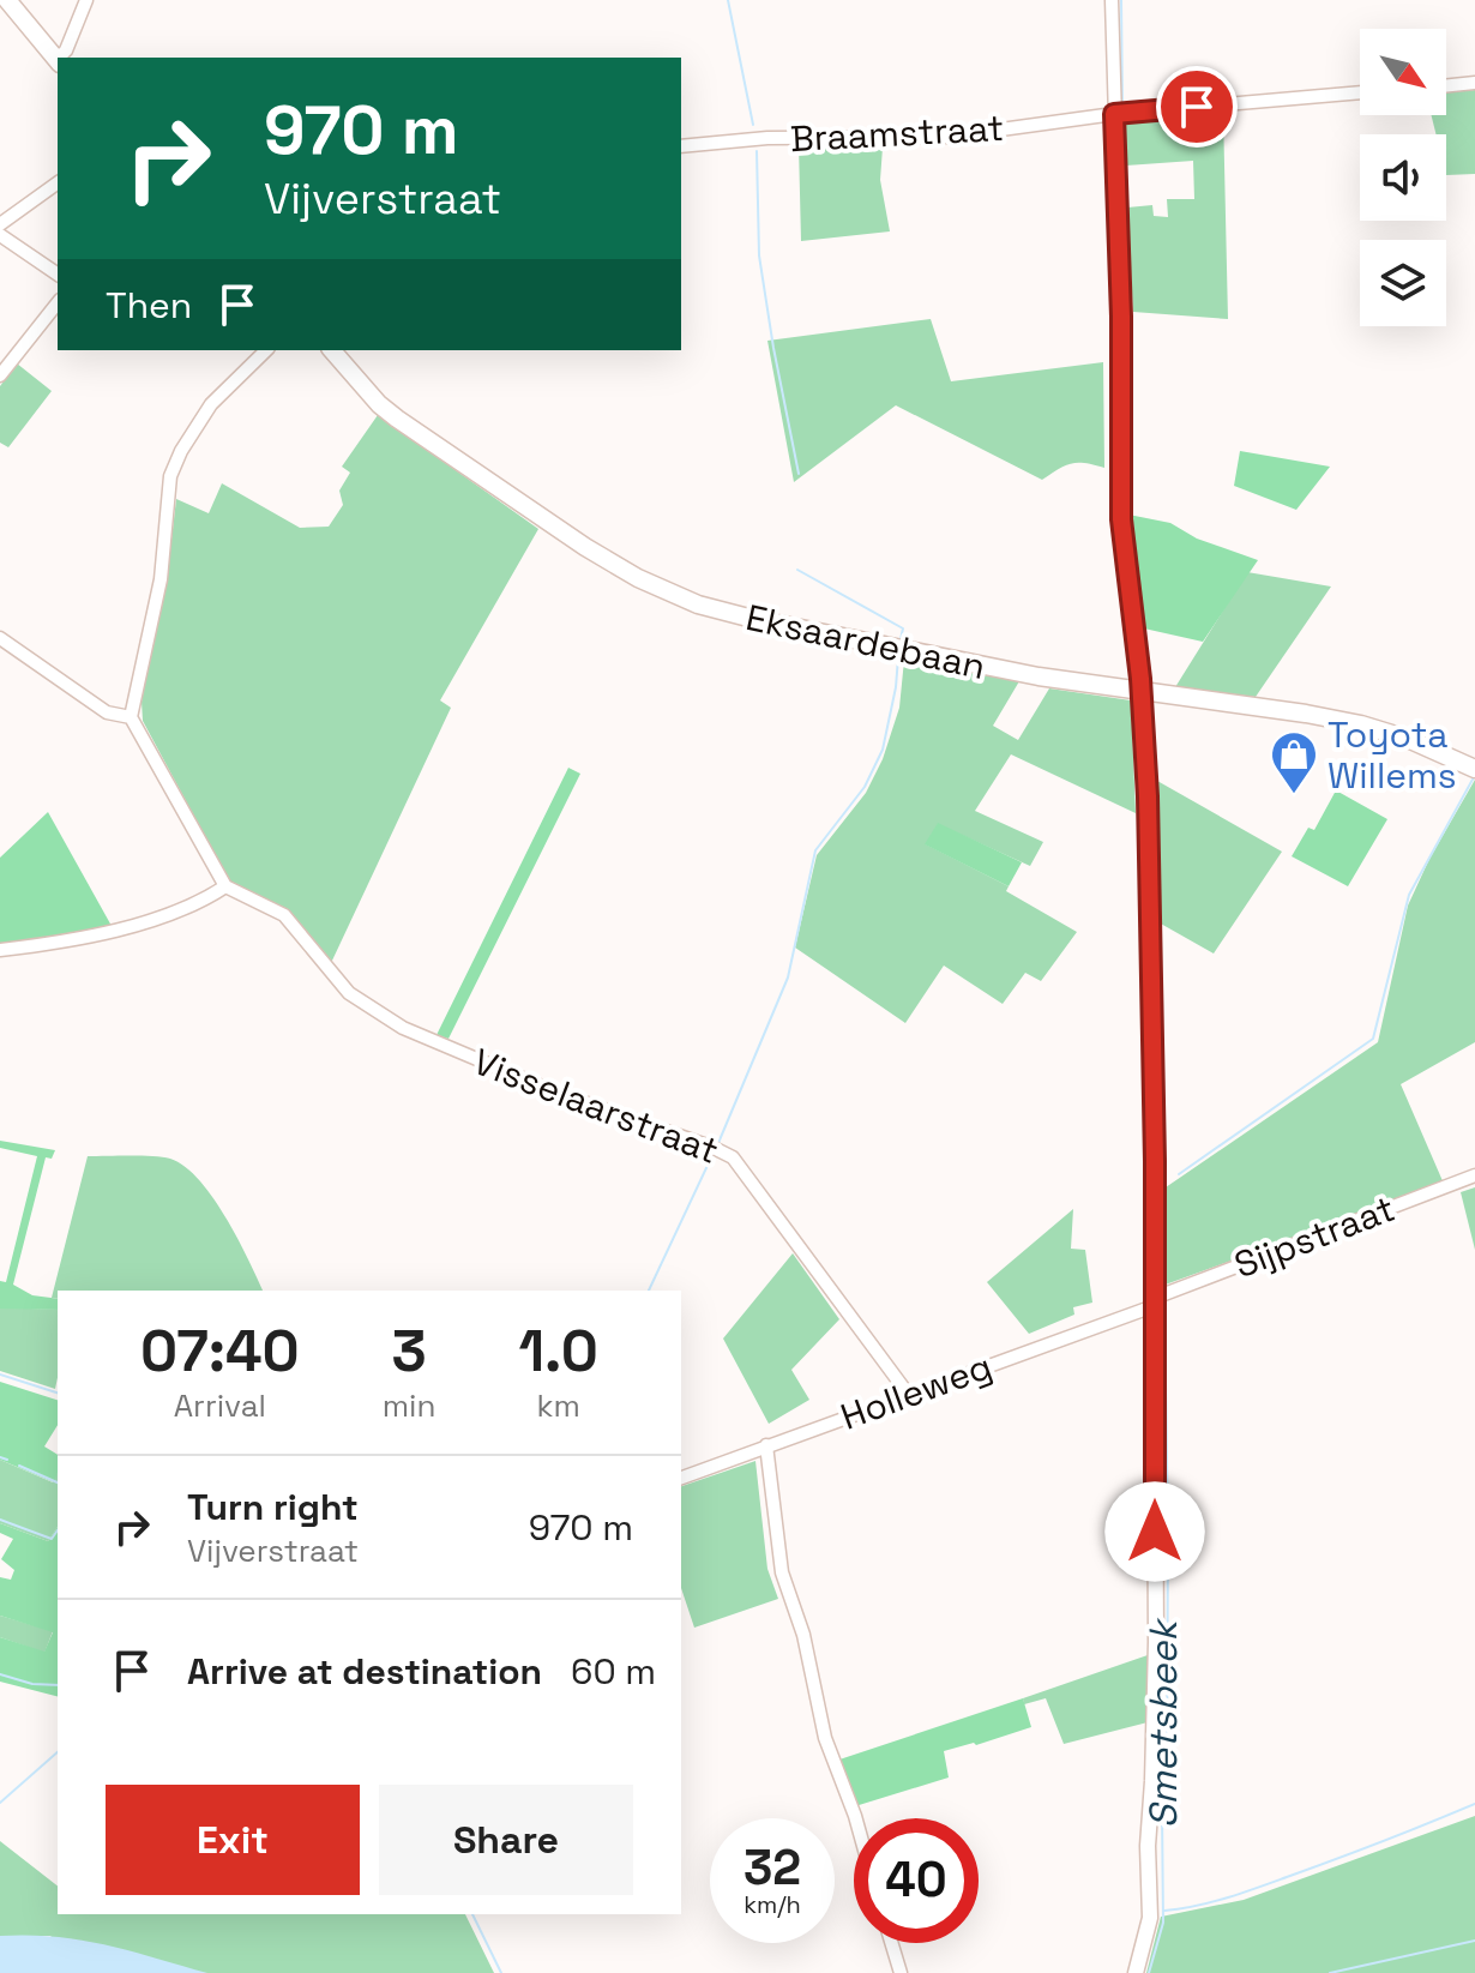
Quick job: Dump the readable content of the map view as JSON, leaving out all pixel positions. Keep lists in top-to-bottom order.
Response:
{
  "streets": {
    "main road": ["Eksaardebaan"],
    "street": [
      "Braamstraat",
      "Visselaarstraat",
      "Sijpstraat",
      "Holleweg"
    ]
  },
  "crossings": [
    ["Visselaarstraat", "Holleweg"],
    ["Sijpstraat", "Holleweg"]
  ],
  "water": ["Smetsbeek"],
  "places": {
    "shop": ["Toyota Willems"]
  },
  "north": "bottom right",
  "page": {
    "turn": ["970 m", "Vijverstraat"],
    "then": "Then",
    "eta": [
      "07:40",
      "Arrival",
      "3",
      "min",
      "1.0",
      "km"
    ],
    "list": [
      {
        "name": "Turn right",
        "note": "Vijverstraat",
        "value": "970 m"
      },
      {
        "name": "Arrive at destination",
        "value": "60 m"
      }
    ],
    "buttons": ["Exit", "Share"],
    "speed": "32 km/h",
    "limit": "40"
  }
}
